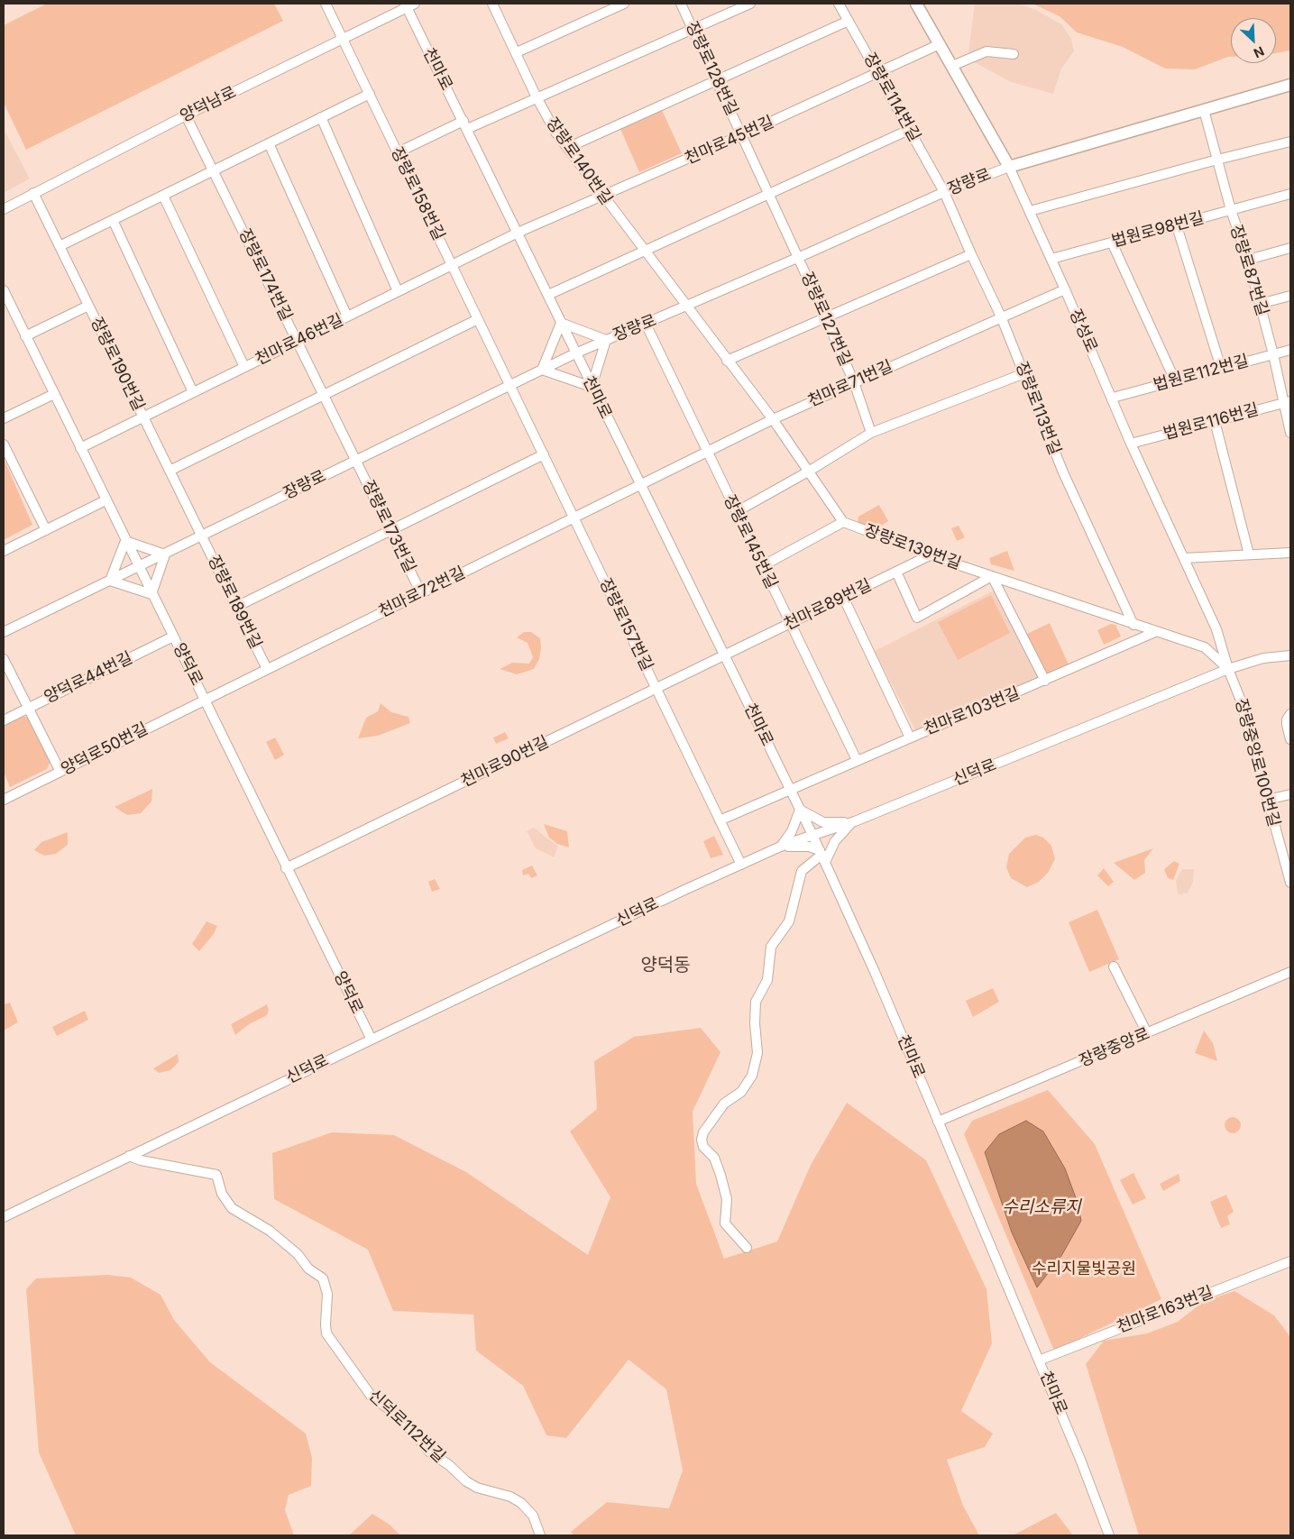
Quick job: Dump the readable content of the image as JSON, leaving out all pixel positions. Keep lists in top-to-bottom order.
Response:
{
  "streets": {
    "main road": ["장량로", "장성로"],
    "street": [
      "장량로128번길",
      "천마로",
      "장량로114번길",
      "양덕남로",
      "천마로45번길",
      "장량로140번길",
      "장량로158번길",
      "법원로98번길",
      "장량로87번길",
      "장량로174번길",
      "장량로127번길",
      "천마로46번길",
      "장량로190번길",
      "법원로112번길",
      "천마로71번길",
      "장량로113번길",
      "법원로116번길",
      "장량로173번길",
      "장량로145번길",
      "장량로139번길",
      "천마로72번길",
      "장량로189번길",
      "천마로89번길",
      "장량로157번길",
      "양덕로",
      "양덕로44번길",
      "천마로103번길",
      "양덕로50번길",
      "천마로90번길",
      "장량중앙로100번길",
      "신덕로",
      "장량중앙로",
      "천마로163번길",
      "신덕로112번길"
    ]
  },
  "crossings": [
    ["장량로128번길", "천마로45번길"],
    ["장량로128번길", "장량로"],
    ["장량로128번길", "장량로127번길"],
    ["천마로", "양덕남로"],
    ["천마로", "천마로45번길"],
    ["천마로", "장량로"],
    ["천마로", "천마로46번길"],
    ["천마로", "천마로71번길"],
    ["천마로", "천마로72번길"],
    ["천마로", "천마로89번길"],
    ["천마로", "천마로103번길"],
    ["천마로", "천마로90번길"],
    ["천마로", "신덕로"],
    ["천마로", "장량중앙로"],
    ["천마로", "천마로163번길"],
    ["장량로114번길", "천마로45번길"],
    ["장량로114번길", "장량로"],
    ["장량로114번길", "장량로113번길"],
    ["양덕남로", "장량로158번길"],
    ["양덕남로", "장량로174번길"],
    ["양덕남로", "장량로190번길"],
    ["천마로45번길", "장량로140번길"],
    ["천마로45번길", "장성로"],
    ["천마로45번길", "천마로46번길"],
    ["장량로140번길", "장량로"],
    ["장량로140번길", "장량로139번길"],
    ["장량로", "장량로158번길"],
    ["장량로", "장량로87번길"],
    ["장량로", "장량로174번길"],
    ["장량로", "장량로127번길"],
    ["장량로", "장성로"],
    ["장량로", "장량로190번길"],
    ["장량로", "장량로113번길"],
    ["장량로", "장량로173번길"],
    ["장량로", "장량로145번길"],
    ["장량로", "장량로139번길"],
    ["장량로", "장량로189번길"],
    ["장량로", "장량로157번길"],
    ["장량로", "양덕로"],
    ["장량로158번길", "천마로46번길"],
    ["장량로158번길", "장량로157번길"],
    ["법원로98번길", "장량로87번길"],
    ["법원로98번길", "장성로"],
    ["장량로87번길", "법원로112번길"],
    ["장량로87번길", "법원로116번길"],
    ["장량로174번길", "천마로46번길"],
    ["장량로174번길", "장량로173번길"],
    ["장량로127번길", "천마로71번길"],
    ["장성로", "법원로112번길"],
    ["장성로", "천마로71번길"],
    ["장성로", "법원로116번길"],
    ["장성로", "장량로139번길"],
    ["장성로", "장량중앙로100번길"],
    ["장성로", "신덕로"],
    ["천마로46번길", "장량로190번길"],
    ["천마로46번길", "양덕로"],
    ["장량로190번길", "장량로189번길"],
    ["천마로71번길", "장량로113번길"],
    ["천마로71번길", "장량로145번길"],
    ["천마로71번길", "장량로139번길"],
    ["천마로71번길", "천마로72번길"],
    ["장량로113번길", "장량로139번길"],
    ["장량로173번길", "천마로72번길"],
    ["장량로145번길", "천마로89번길"],
    ["장량로145번길", "천마로103번길"],
    ["장량로139번길", "천마로89번길"],
    ["장량로139번길", "천마로103번길"],
    ["장량로139번길", "장량중앙로100번길"],
    ["장량로139번길", "신덕로"],
    ["천마로72번길", "장량로189번길"],
    ["천마로72번길", "장량로157번길"],
    ["천마로72번길", "양덕로"],
    ["천마로72번길", "양덕로50번길"],
    ["천마로89번길", "천마로90번길"],
    ["장량로157번길", "천마로103번길"],
    ["장량로157번길", "천마로90번길"],
    ["장량로157번길", "신덕로"],
    ["양덕로", "양덕로44번길"],
    ["양덕로", "양덕로50번길"],
    ["양덕로", "천마로90번길"],
    ["양덕로", "신덕로"],
    ["장량중앙로100번길", "신덕로"],
    ["신덕로", "신덕로112번길"]
  ],
  "districts": ["양덕동"],
  "water": ["수리소류지"],
  "parks": ["수리지물빛공원"],
  "north": "bottom right"
}
